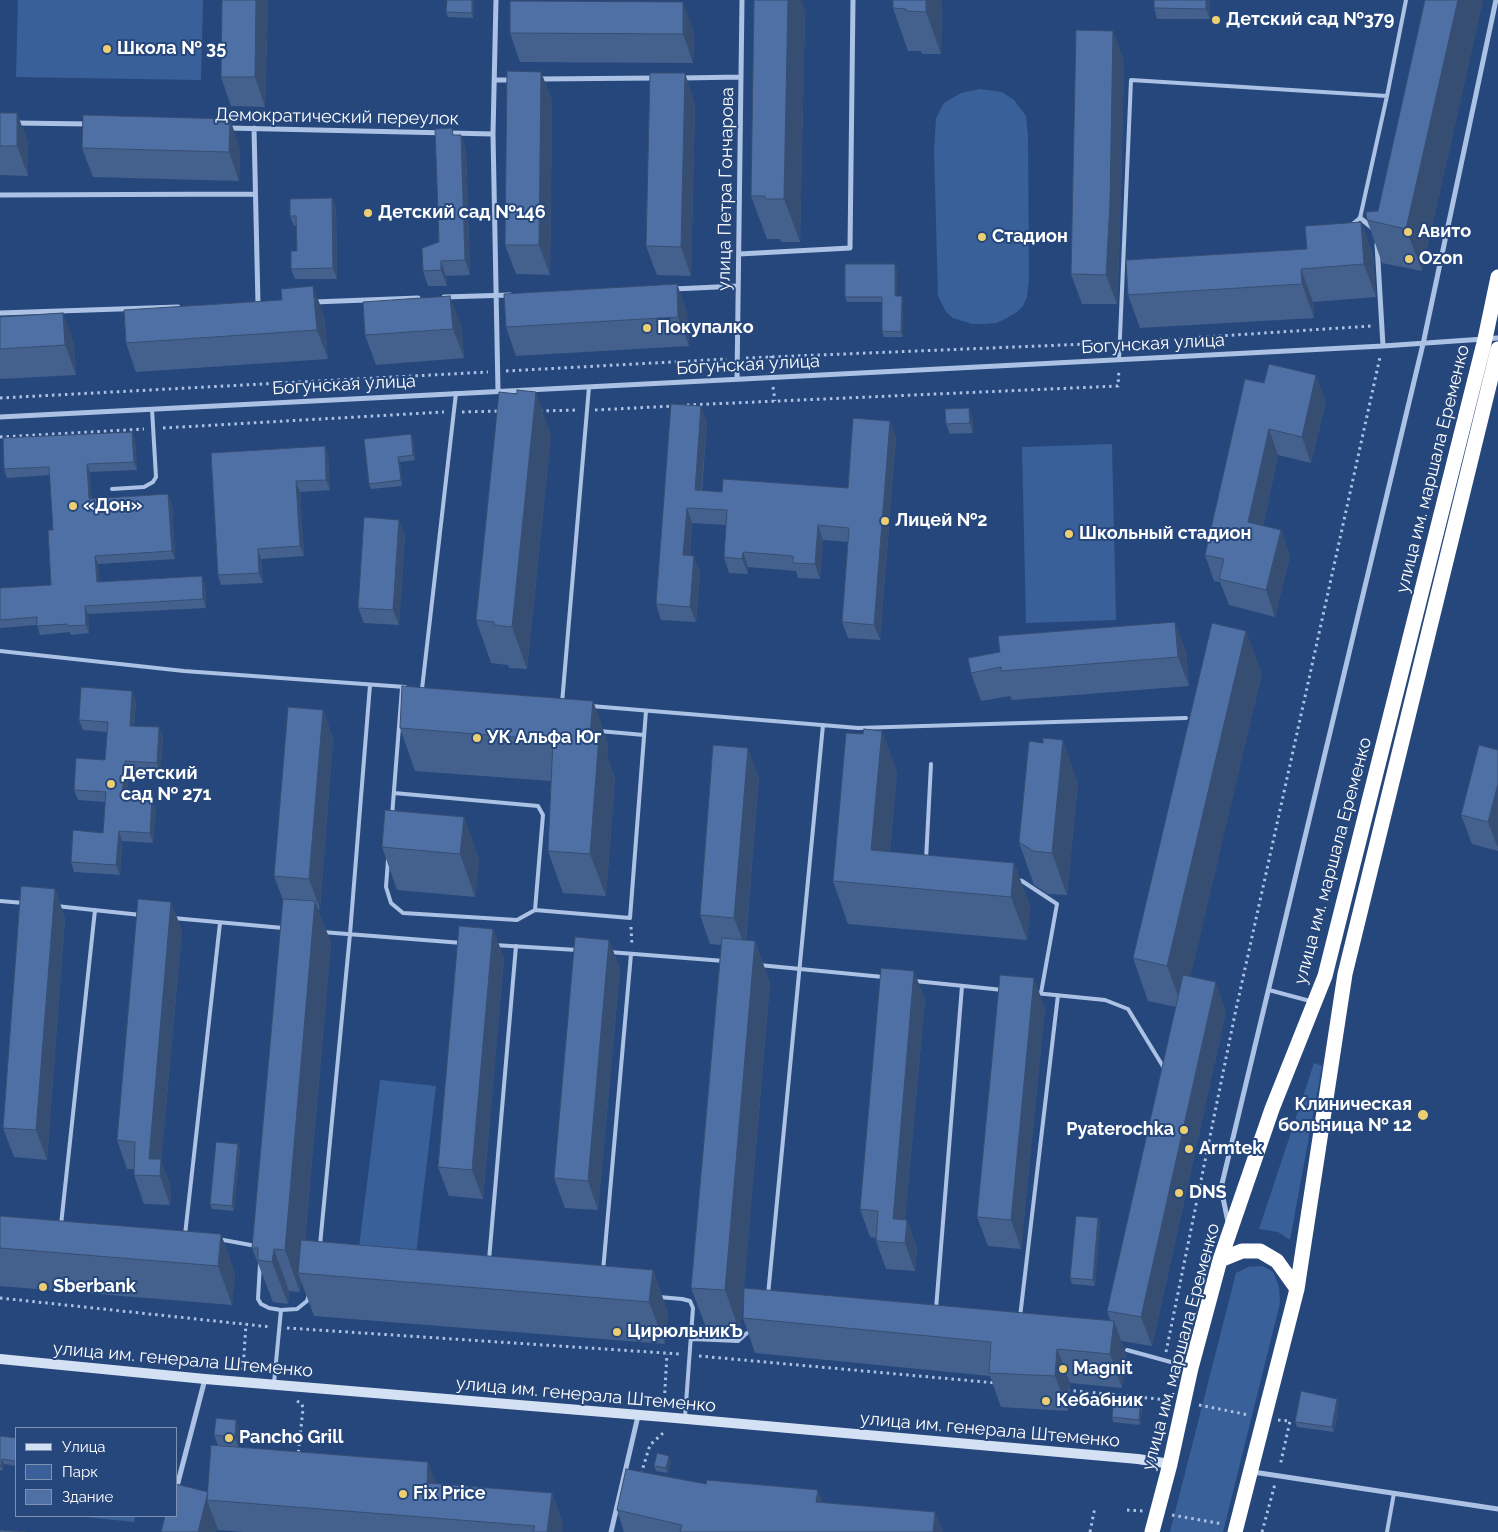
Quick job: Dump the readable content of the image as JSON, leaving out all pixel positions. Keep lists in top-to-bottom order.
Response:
{
  "streets": {
    "highway": ["улица им. маршала Еременко"],
    "street": [
      "Демократический переулок",
      "улица Петра Гончарова",
      "Богунская улица",
      "улица им. генерала Штеменко"
    ]
  },
  "crossings": [
    ["улица Петра Гончарова", "Богунская улица"],
    ["Богунская улица", "улица им. маршала Еременко"],
    ["улица им. маршала Еременко", "улица им. генерала Штеменко"]
  ],
  "places": [
    "Детский сад №379",
    "Школа № 35",
    "Детский сад №146",
    "Авито",
    "Стадион",
    "Ozon",
    "Покупалко",
    "«Дон»",
    "Лицей №2",
    "Школьный стадион",
    "УК Альфа Юг",
    "Детский сад № 271",
    "Клиническая больница № 12",
    "Pyaterochka",
    "Armtek",
    "DNS",
    "Sberbank",
    "ЦирюльникЪ",
    "Magnit",
    "Кебабник",
    "Pancho Grill",
    "Fix Price"
  ],
  "legend": ["Улица", "Парк", "Здание"]
}
